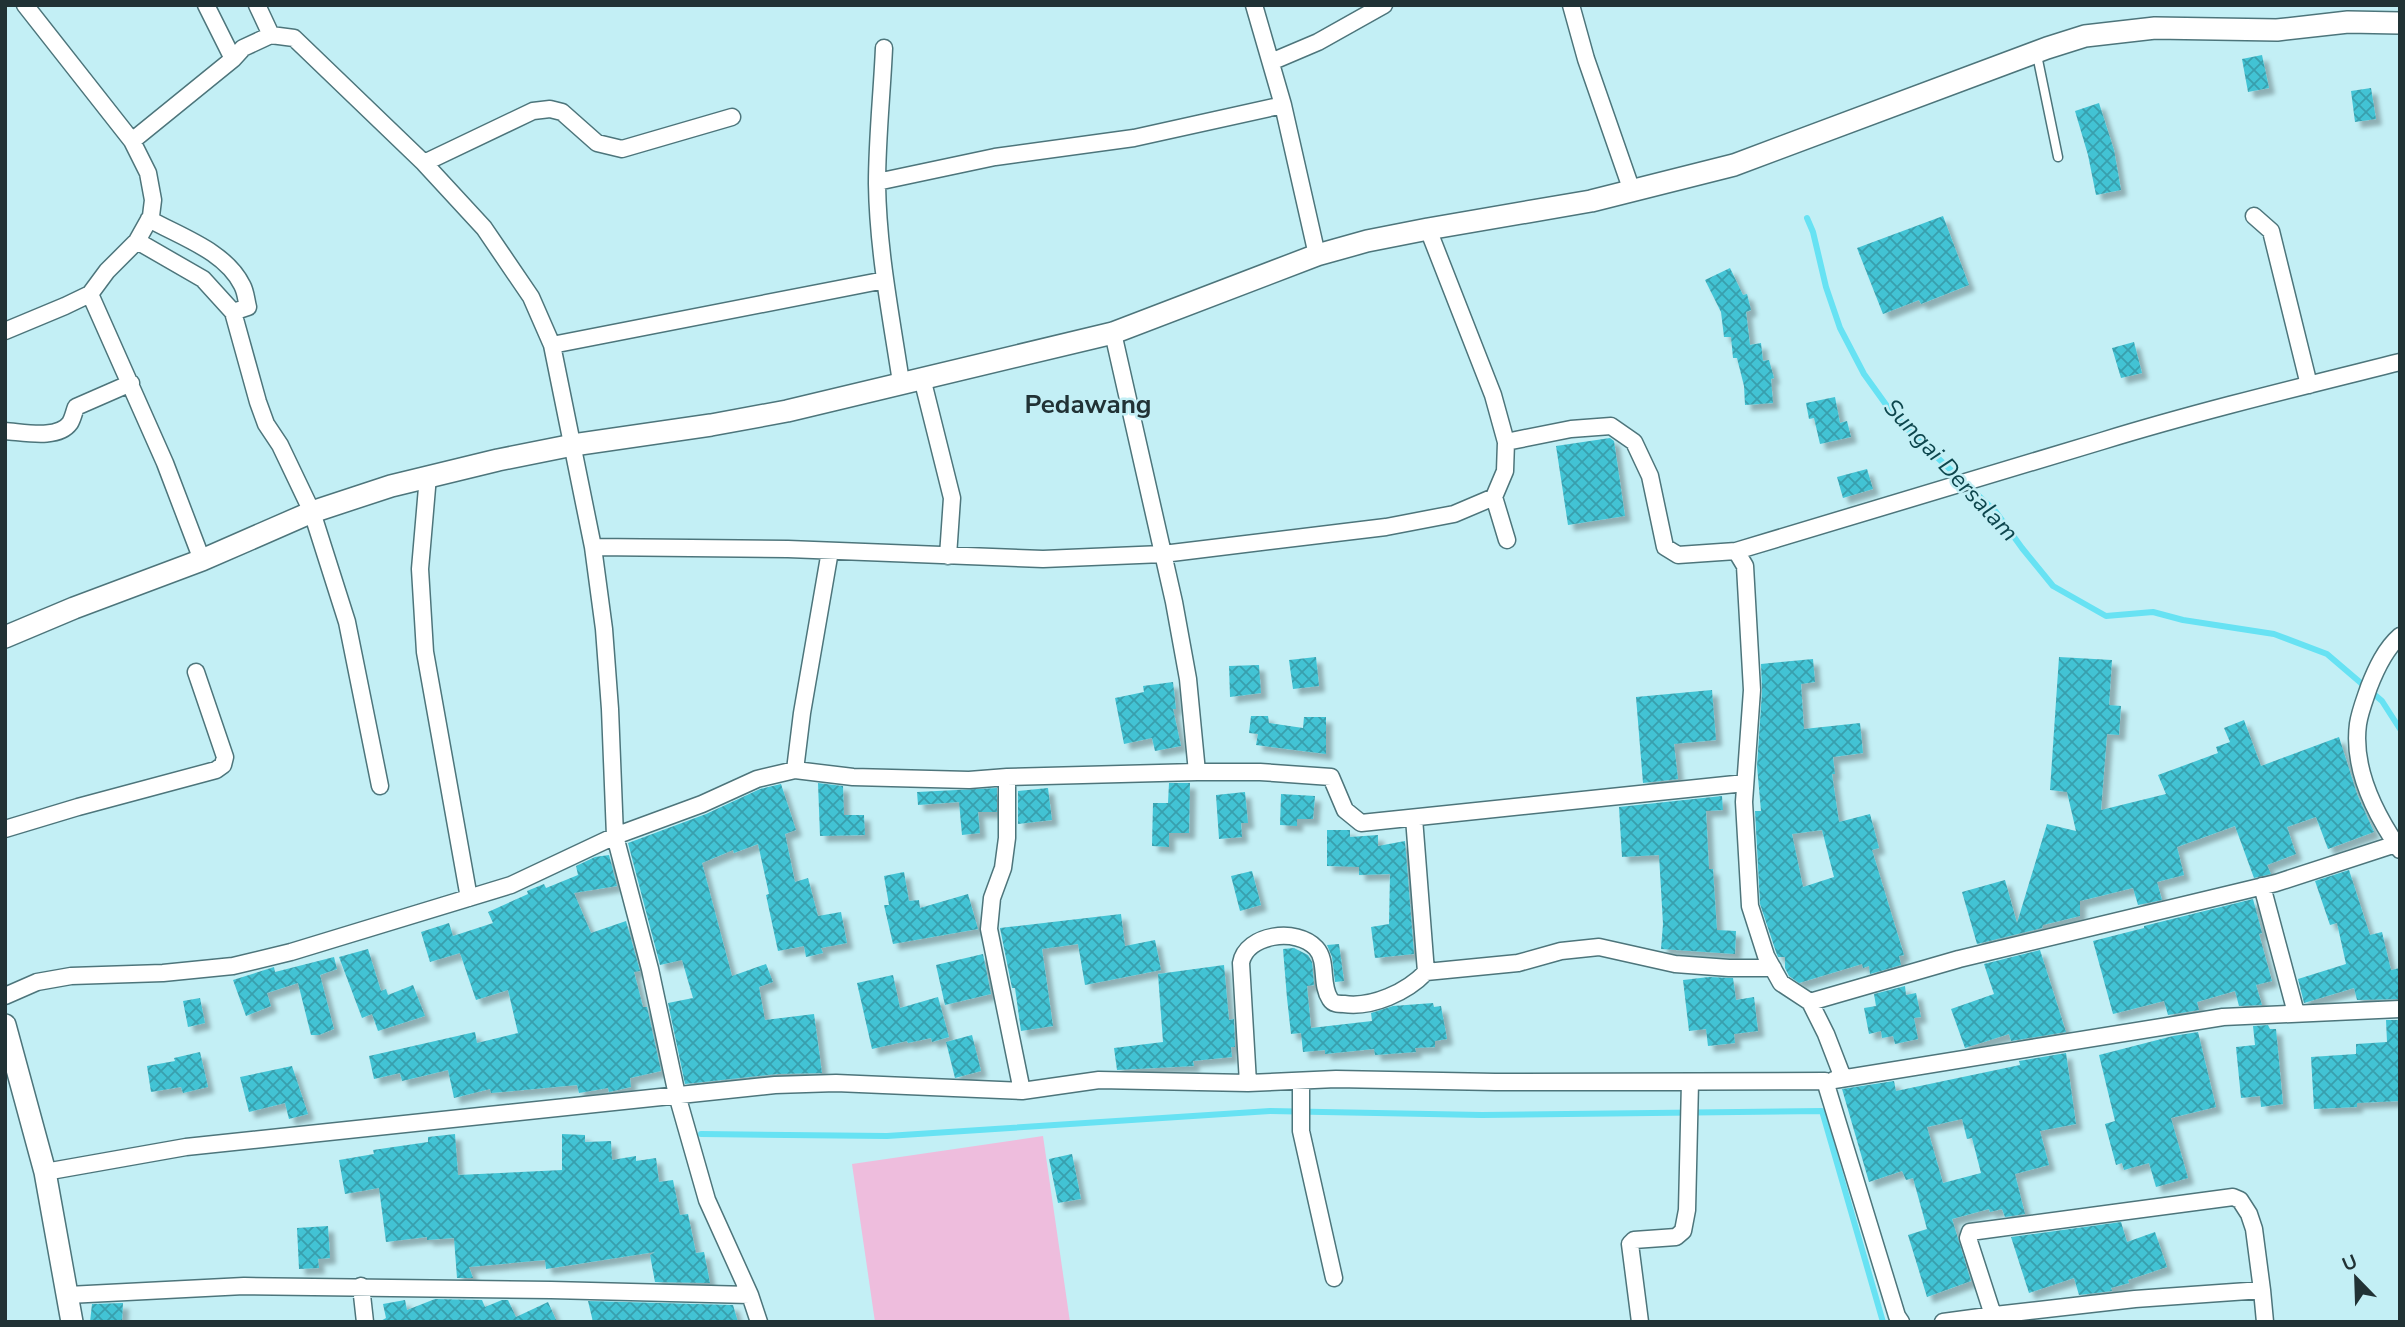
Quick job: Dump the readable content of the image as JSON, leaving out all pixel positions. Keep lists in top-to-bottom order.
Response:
{
  "districts": ["Pedawang"],
  "water": ["Sungai Dersalam"],
  "north": "top left"
}
